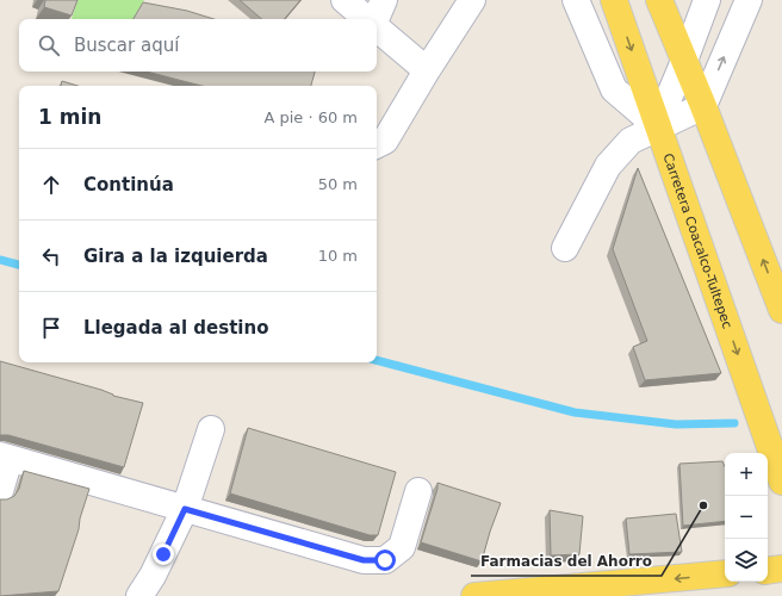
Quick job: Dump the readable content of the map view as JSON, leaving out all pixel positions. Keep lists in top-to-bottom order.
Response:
{
  "streets": {
    "main road": ["Carretera Coacalco-Tultepec"]
  },
  "places": ["Farmacias del Ahorro"],
  "page": {
    "search": "Buscar aquí",
    "heading": ["1 min", "A pie · 60 m"],
    "list": [
      ["Continúa", "50 m"],
      ["Gira a la izquierda", "10 m"],
      "Llegada al destino"
    ],
    "map_buttons": ["+", "−"]
  }
}
